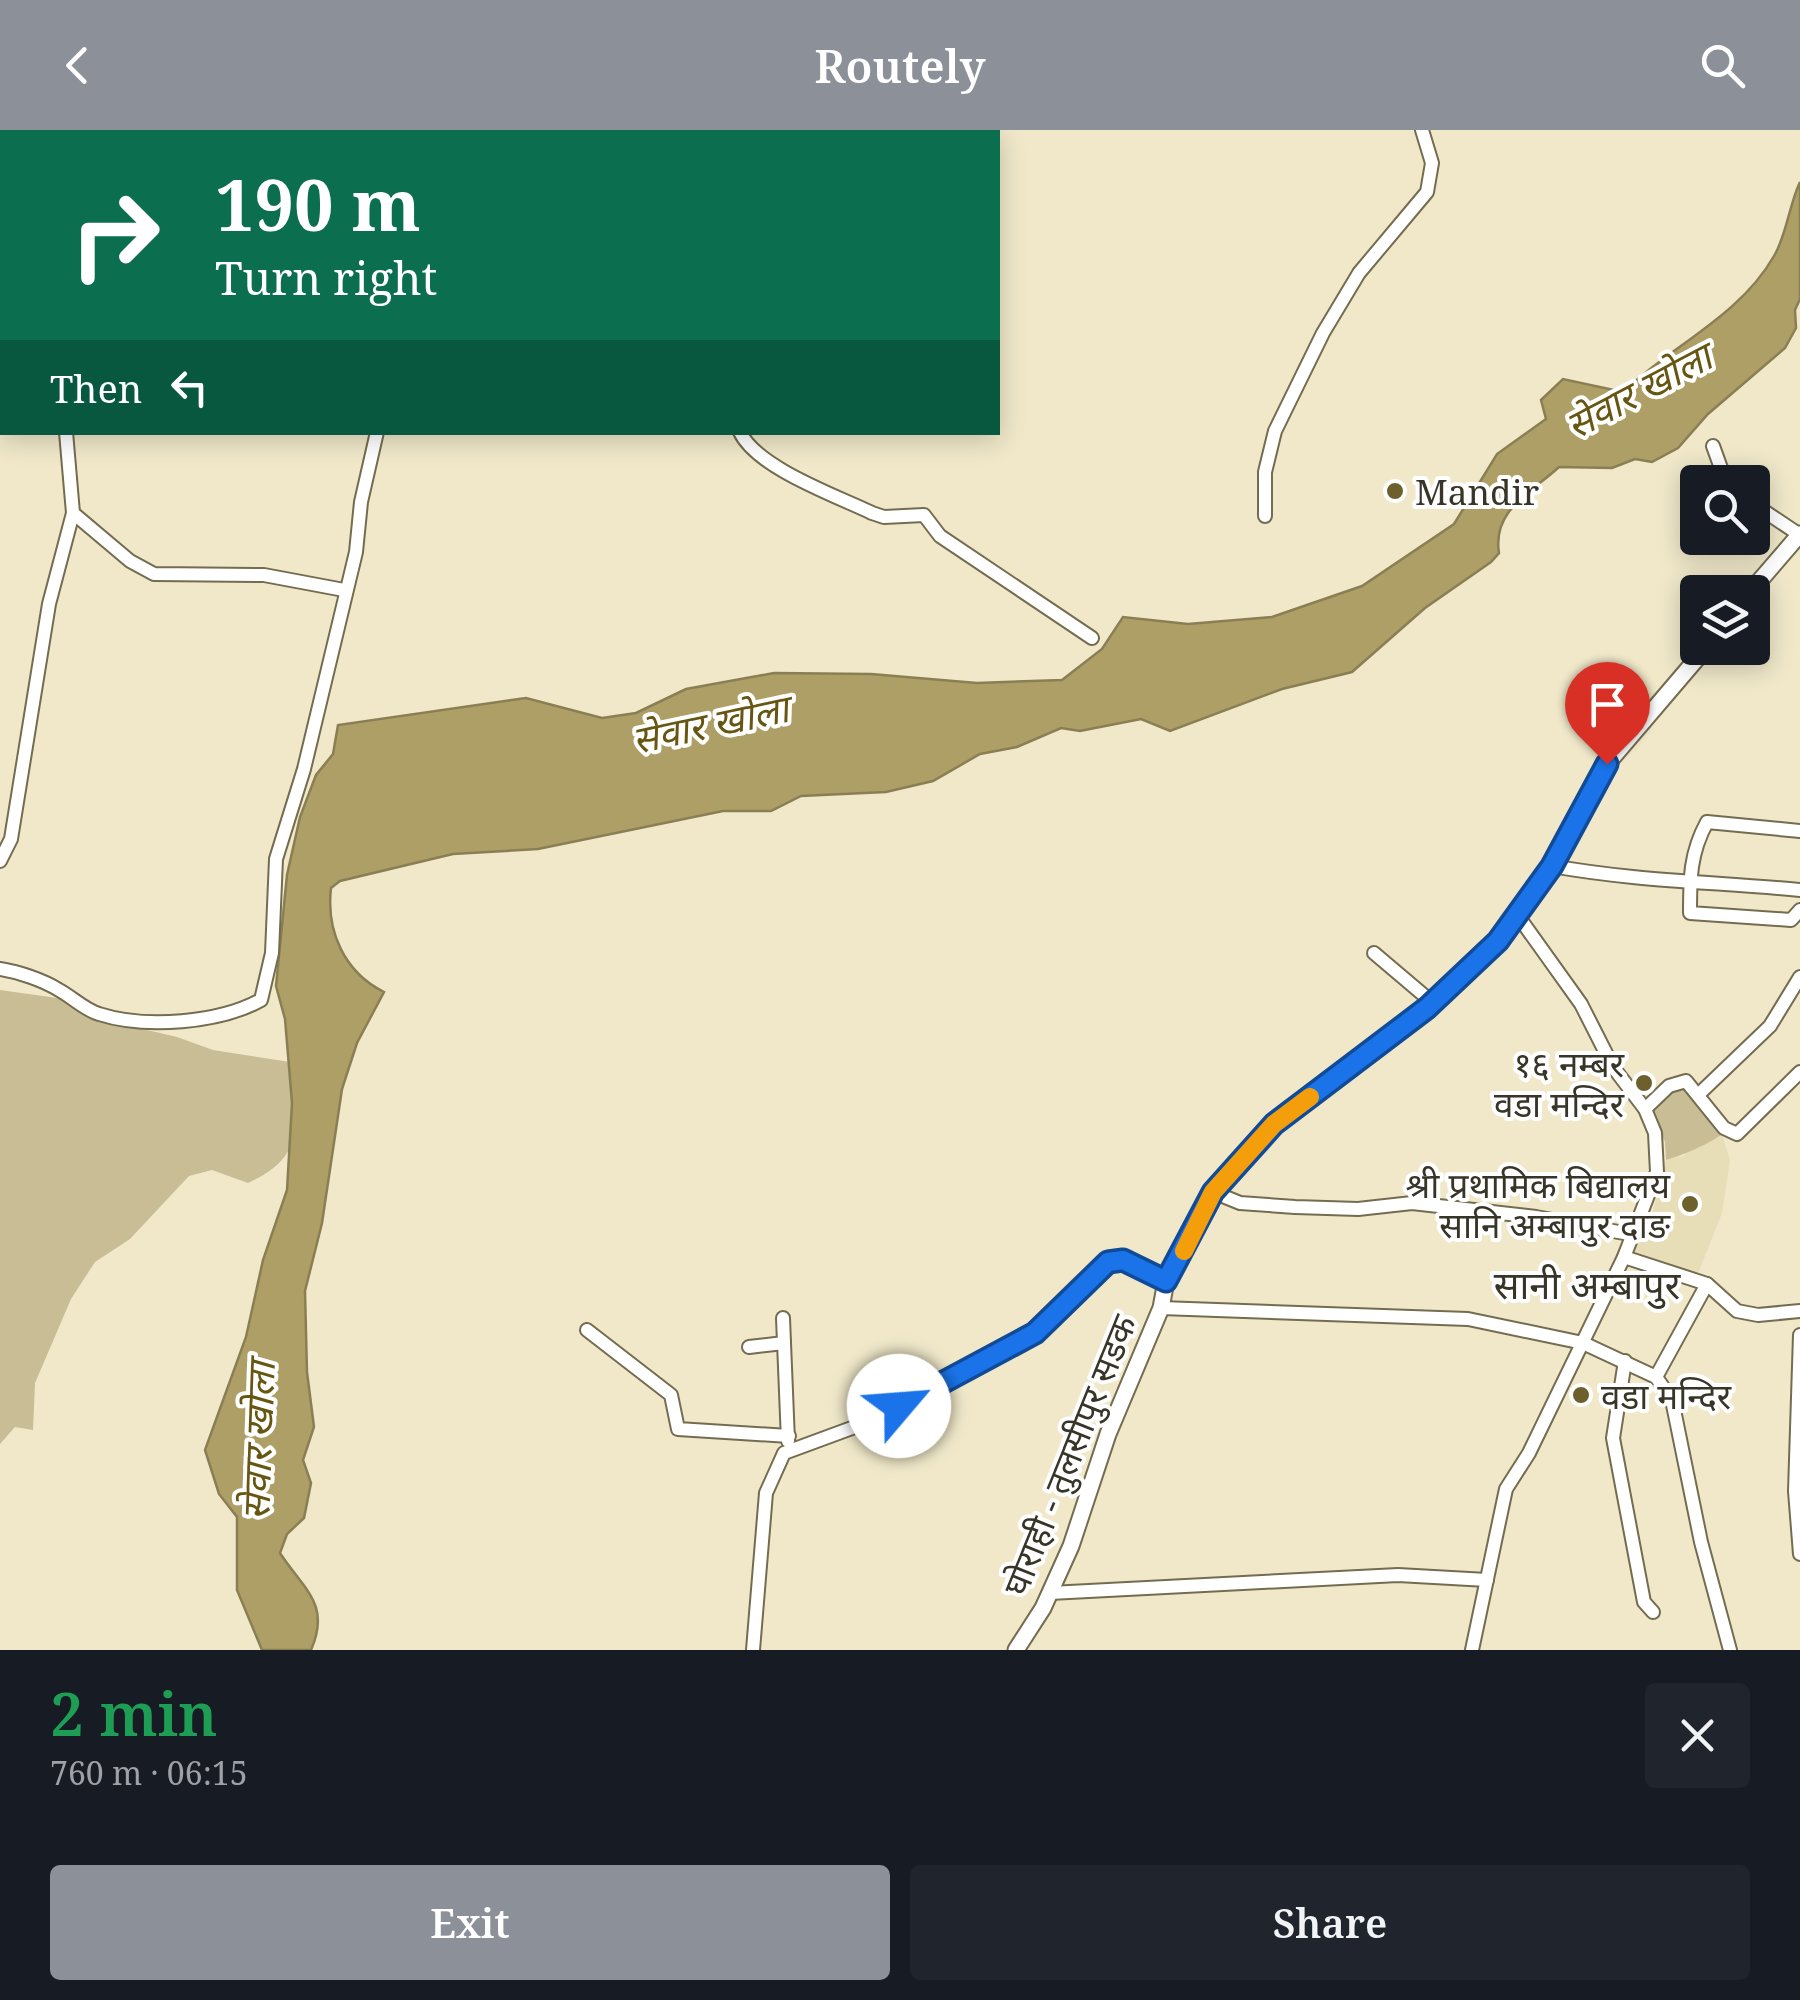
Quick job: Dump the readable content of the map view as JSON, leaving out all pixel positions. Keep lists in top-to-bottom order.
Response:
{
  "streets": {
    "main road": ["घोराही - तुलसीपुर सडक"]
  },
  "districts": ["सानी अम्बापुर"],
  "water": ["सेवार खोला"],
  "places": [
    "Mandir",
    "१६ नम्बर वडा मन्दिर",
    "श्री प्रथामिक बिद्यालय सानि अम्बापुर दाङ",
    "वडा मन्दिर"
  ],
  "page": {
    "header": "Routely",
    "turn": ["190 m", "Turn right"],
    "then": "Then",
    "heading": ["2 min", "760 m · 06:15"],
    "buttons": ["Exit", "Share"]
  }
}
